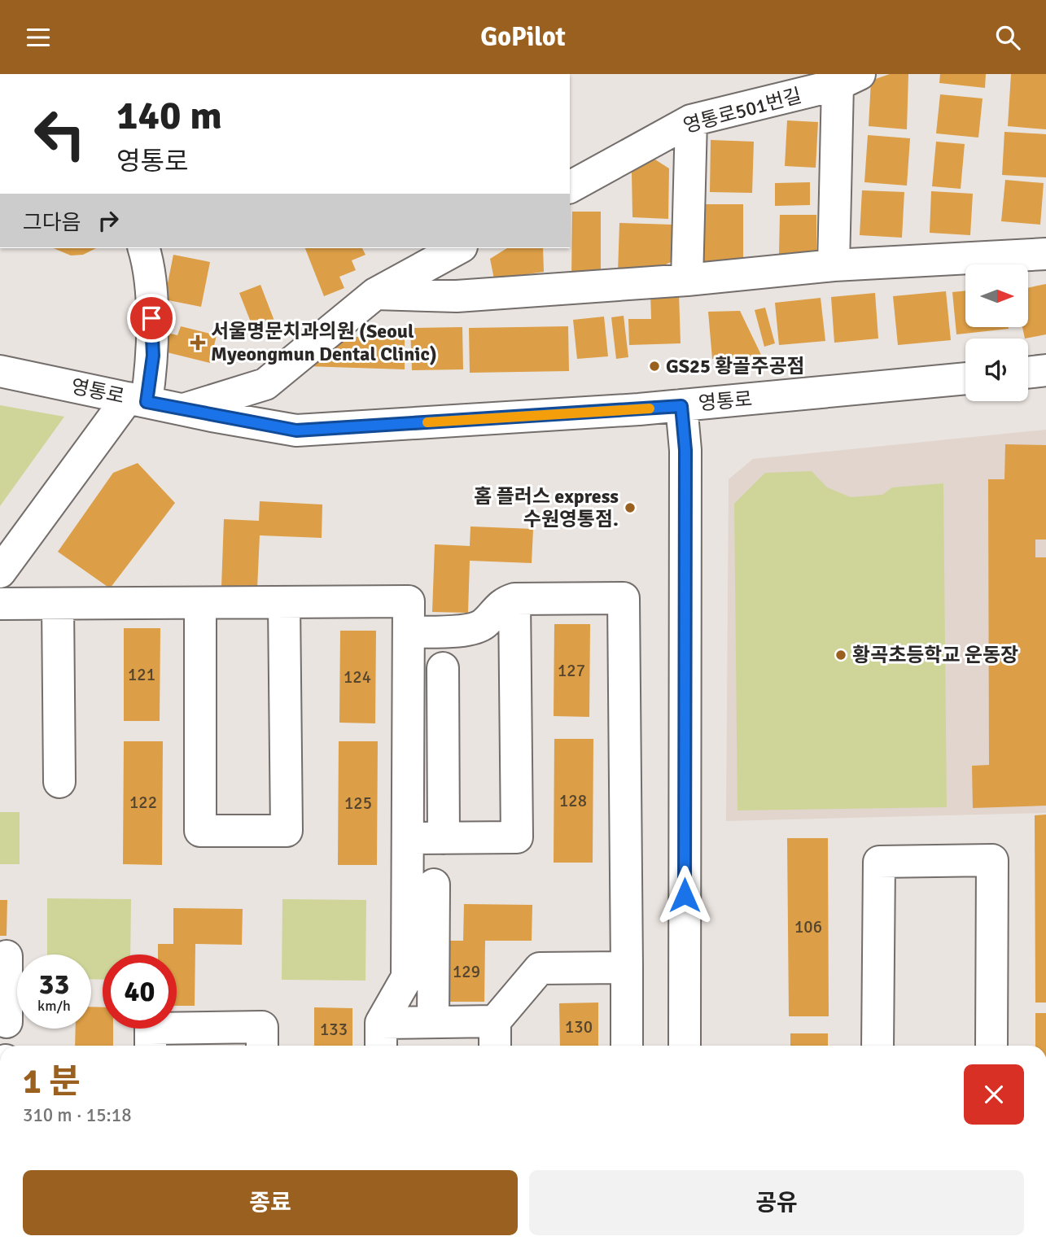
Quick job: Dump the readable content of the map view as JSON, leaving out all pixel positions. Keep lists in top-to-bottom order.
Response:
{
  "streets": {
    "street": ["영통로501번길", "영통로"]
  },
  "places": {
    "health": ["서울명문치과의원 (Seoul Myeongmun Dental Clinic)"],
    "other": ["GS25 황골주공점", "홈 플러스 express 수원영통점.", "황곡초등학교 운동장"]
  },
  "house_numbers": [
    "127",
    "121",
    "124",
    "128",
    "122",
    "125",
    "106",
    "129",
    "130",
    "133"
  ],
  "north": "right",
  "page": {
    "header": "GoPilot",
    "turn": ["140 m", "영통로"],
    "then": "그다음",
    "speed": "33 km/h",
    "limit": "40",
    "heading": ["1 분", "310 m · 15:18"],
    "buttons": ["종료", "공유"]
  }
}
